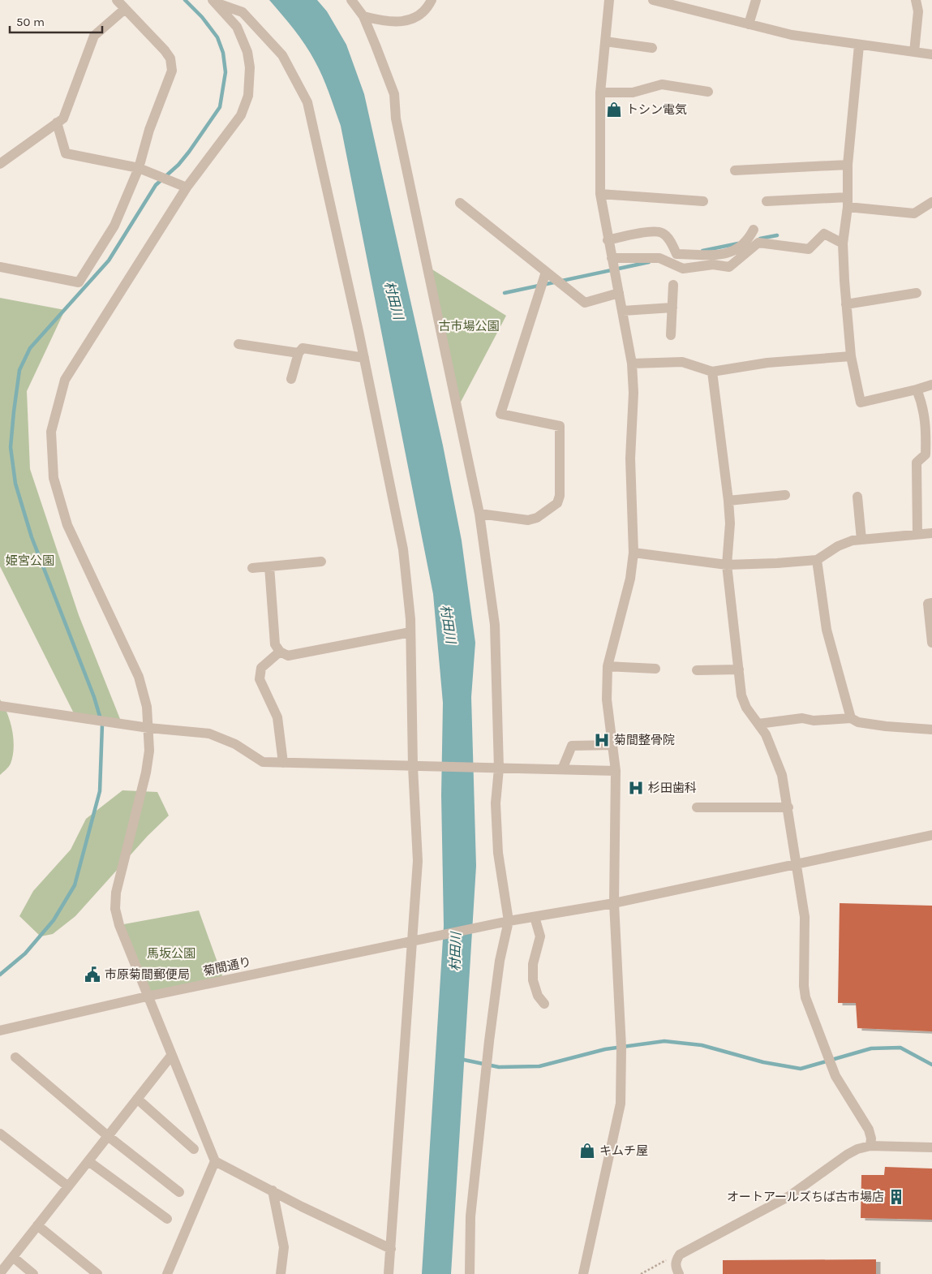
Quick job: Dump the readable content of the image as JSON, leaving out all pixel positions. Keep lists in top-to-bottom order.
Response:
{
  "streets": {
    "street": ["菊間通り"]
  },
  "water": ["村田川"],
  "parks": ["古市場公園", "姫宮公園", "馬坂公園"],
  "places": {
    "shop": ["トシン電気", "キムチ屋"],
    "hospital": ["菊間整骨院", "杉田歯科"],
    "public building": ["市原菊間郵便局"],
    "building": ["オートアールズちば古市場店"]
  },
  "scale_bar": "50 m"
}
